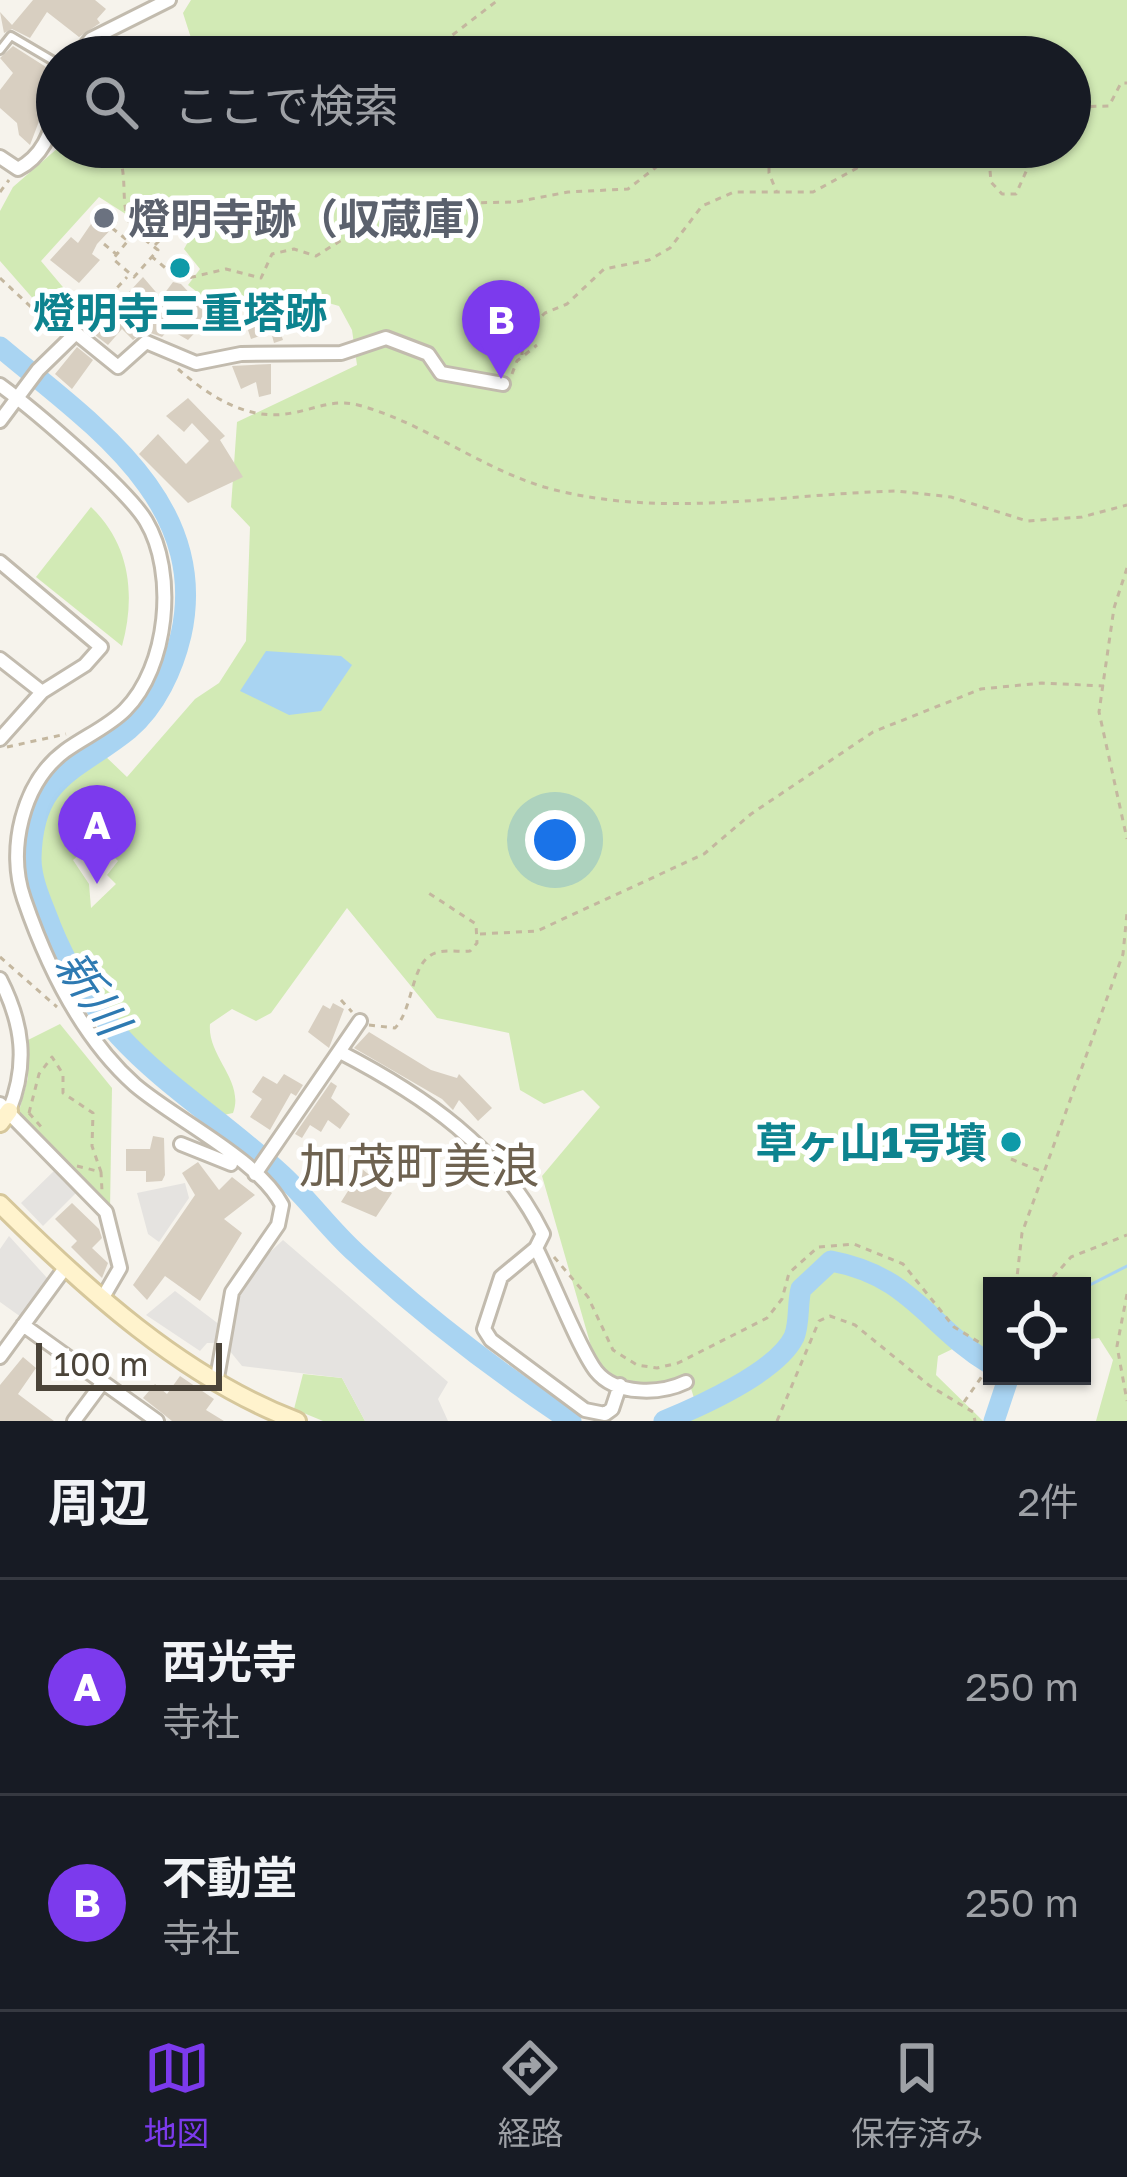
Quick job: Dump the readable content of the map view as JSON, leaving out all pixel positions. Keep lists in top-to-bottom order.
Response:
{
  "districts": ["加茂町美浪"],
  "water": ["新川"],
  "places": ["燈明寺跡（収蔵庫）", "燈明寺三重塔跡", "草ヶ山1号墳"],
  "scale_bar": "100 m",
  "page": {
    "search": "ここで検索",
    "pins": ["B", "A"],
    "scale": "100 m",
    "heading": ["周辺", "2件"],
    "list": [
      {
        "mark": "A",
        "name": "西光寺",
        "note": "寺社",
        "value": "250 m"
      },
      {
        "mark": "B",
        "name": "不動堂",
        "note": "寺社",
        "value": "250 m"
      }
    ],
    "nav": ["地図", "経路", "保存済み"]
  }
}
